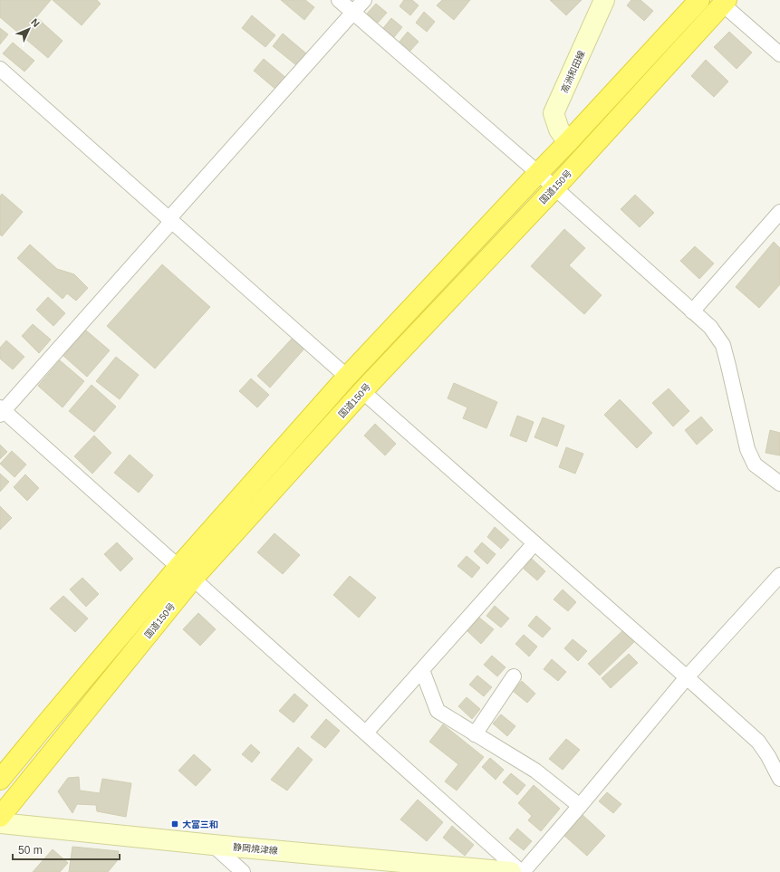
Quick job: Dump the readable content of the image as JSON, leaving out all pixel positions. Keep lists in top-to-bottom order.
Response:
{
  "streets": {
    "highway": ["国道150号"],
    "main road": ["高洲和田線", "静岡焼津線"]
  },
  "crossings": [
    ["高洲和田線", "国道150号"]
  ],
  "places": {
    "transit": ["大富三和"]
  },
  "scale_bar": "50 m",
  "north": "top right"
}
